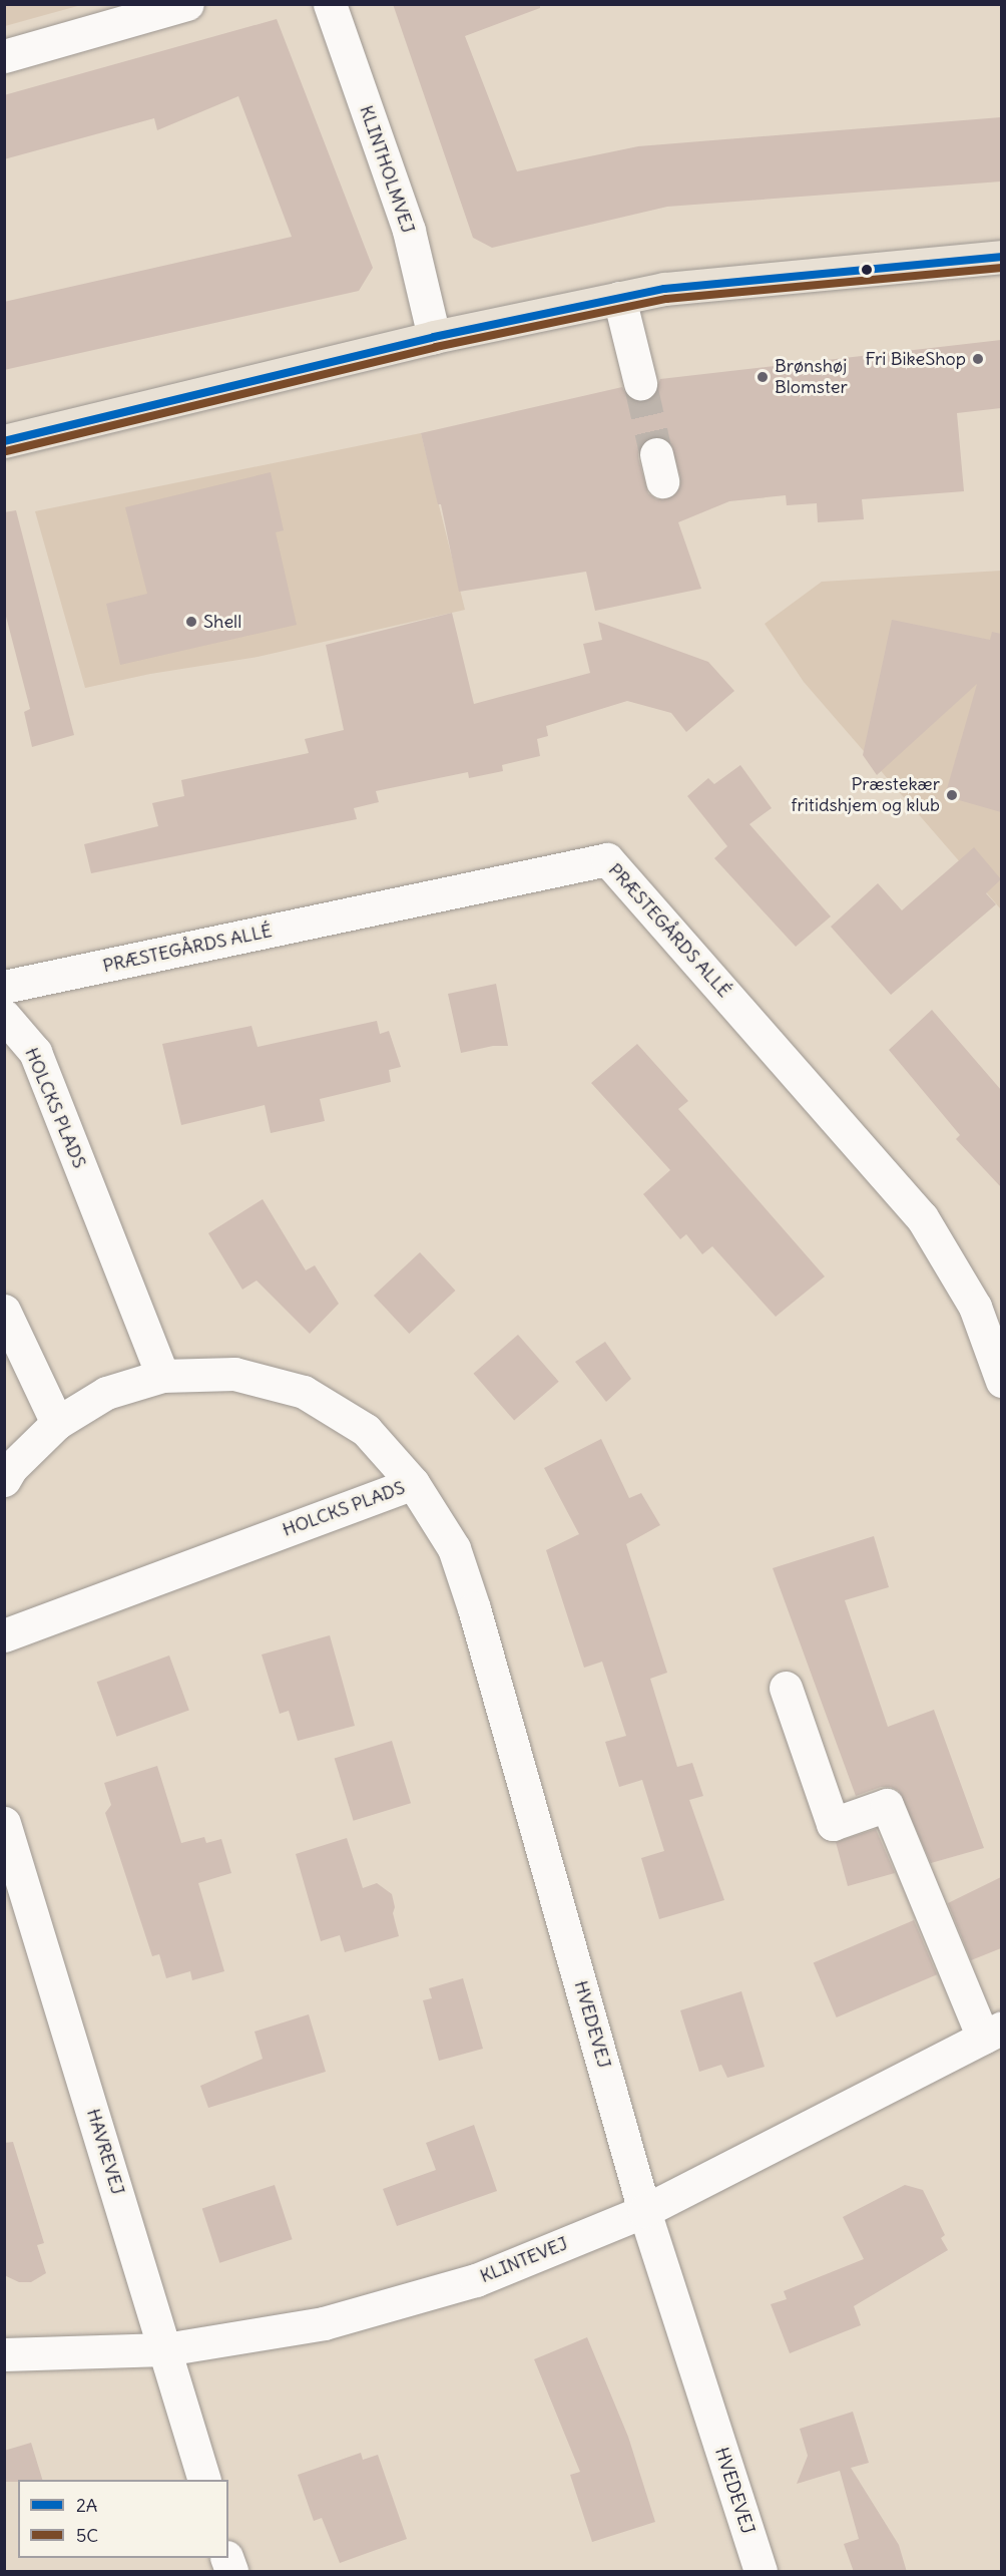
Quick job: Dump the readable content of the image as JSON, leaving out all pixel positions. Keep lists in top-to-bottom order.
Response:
{
  "streets": {
    "street": [
      "KLINTHOLMVEJ",
      "PRÆSTEGÅRDS ALLÉ",
      "HOLCKS PLADS",
      "HVEDEVEJ",
      "HAVREVEJ",
      "KLINTEVEJ"
    ]
  },
  "crossings": [
    ["HOLCKS PLADS", "HVEDEVEJ"],
    ["HVEDEVEJ", "KLINTEVEJ"],
    ["HAVREVEJ", "KLINTEVEJ"]
  ],
  "places": [
    "Fri BikeShop",
    "Brønshøj Blomster",
    "Shell",
    "Præstekær fritidshjem og klub"
  ],
  "lines": ["transit line 2A", "transit line 5C"],
  "legend": ["2A", "5C"]
}
